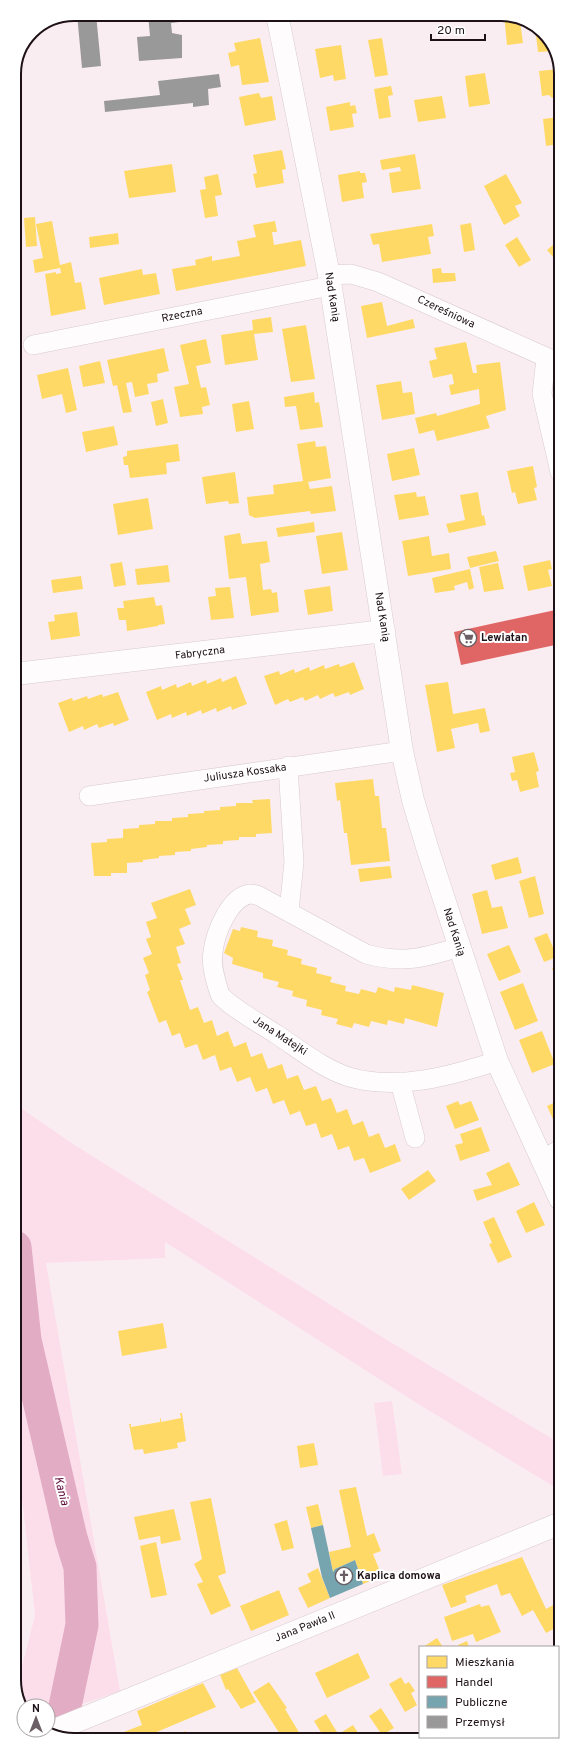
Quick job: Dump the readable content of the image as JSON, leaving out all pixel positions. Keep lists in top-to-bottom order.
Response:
{
  "streets": {
    "street": [
      "Nad Kanią",
      "Czereśniowa",
      "Rzeczna",
      "Fabryczna",
      "Juliusza Kossaka",
      "Jana Matejki",
      "Jana Pawła II"
    ]
  },
  "crossings": [
    ["Nad Kanią", "Czereśniowa"],
    ["Nad Kanią", "Rzeczna"],
    ["Nad Kanią", "Fabryczna"],
    ["Nad Kanią", "Juliusza Kossaka"],
    ["Nad Kanią", "Jana Matejki"],
    ["Czereśniowa", "Rzeczna"]
  ],
  "water": ["Kania"],
  "places": {
    "supermarket": ["Lewiatan"],
    "church": ["Kaplica domowa"]
  },
  "legend": [
    "Mieszkania",
    "Handel",
    "Publiczne",
    "Przemysł"
  ],
  "scale_bar": "20 m",
  "north": "top"
}
